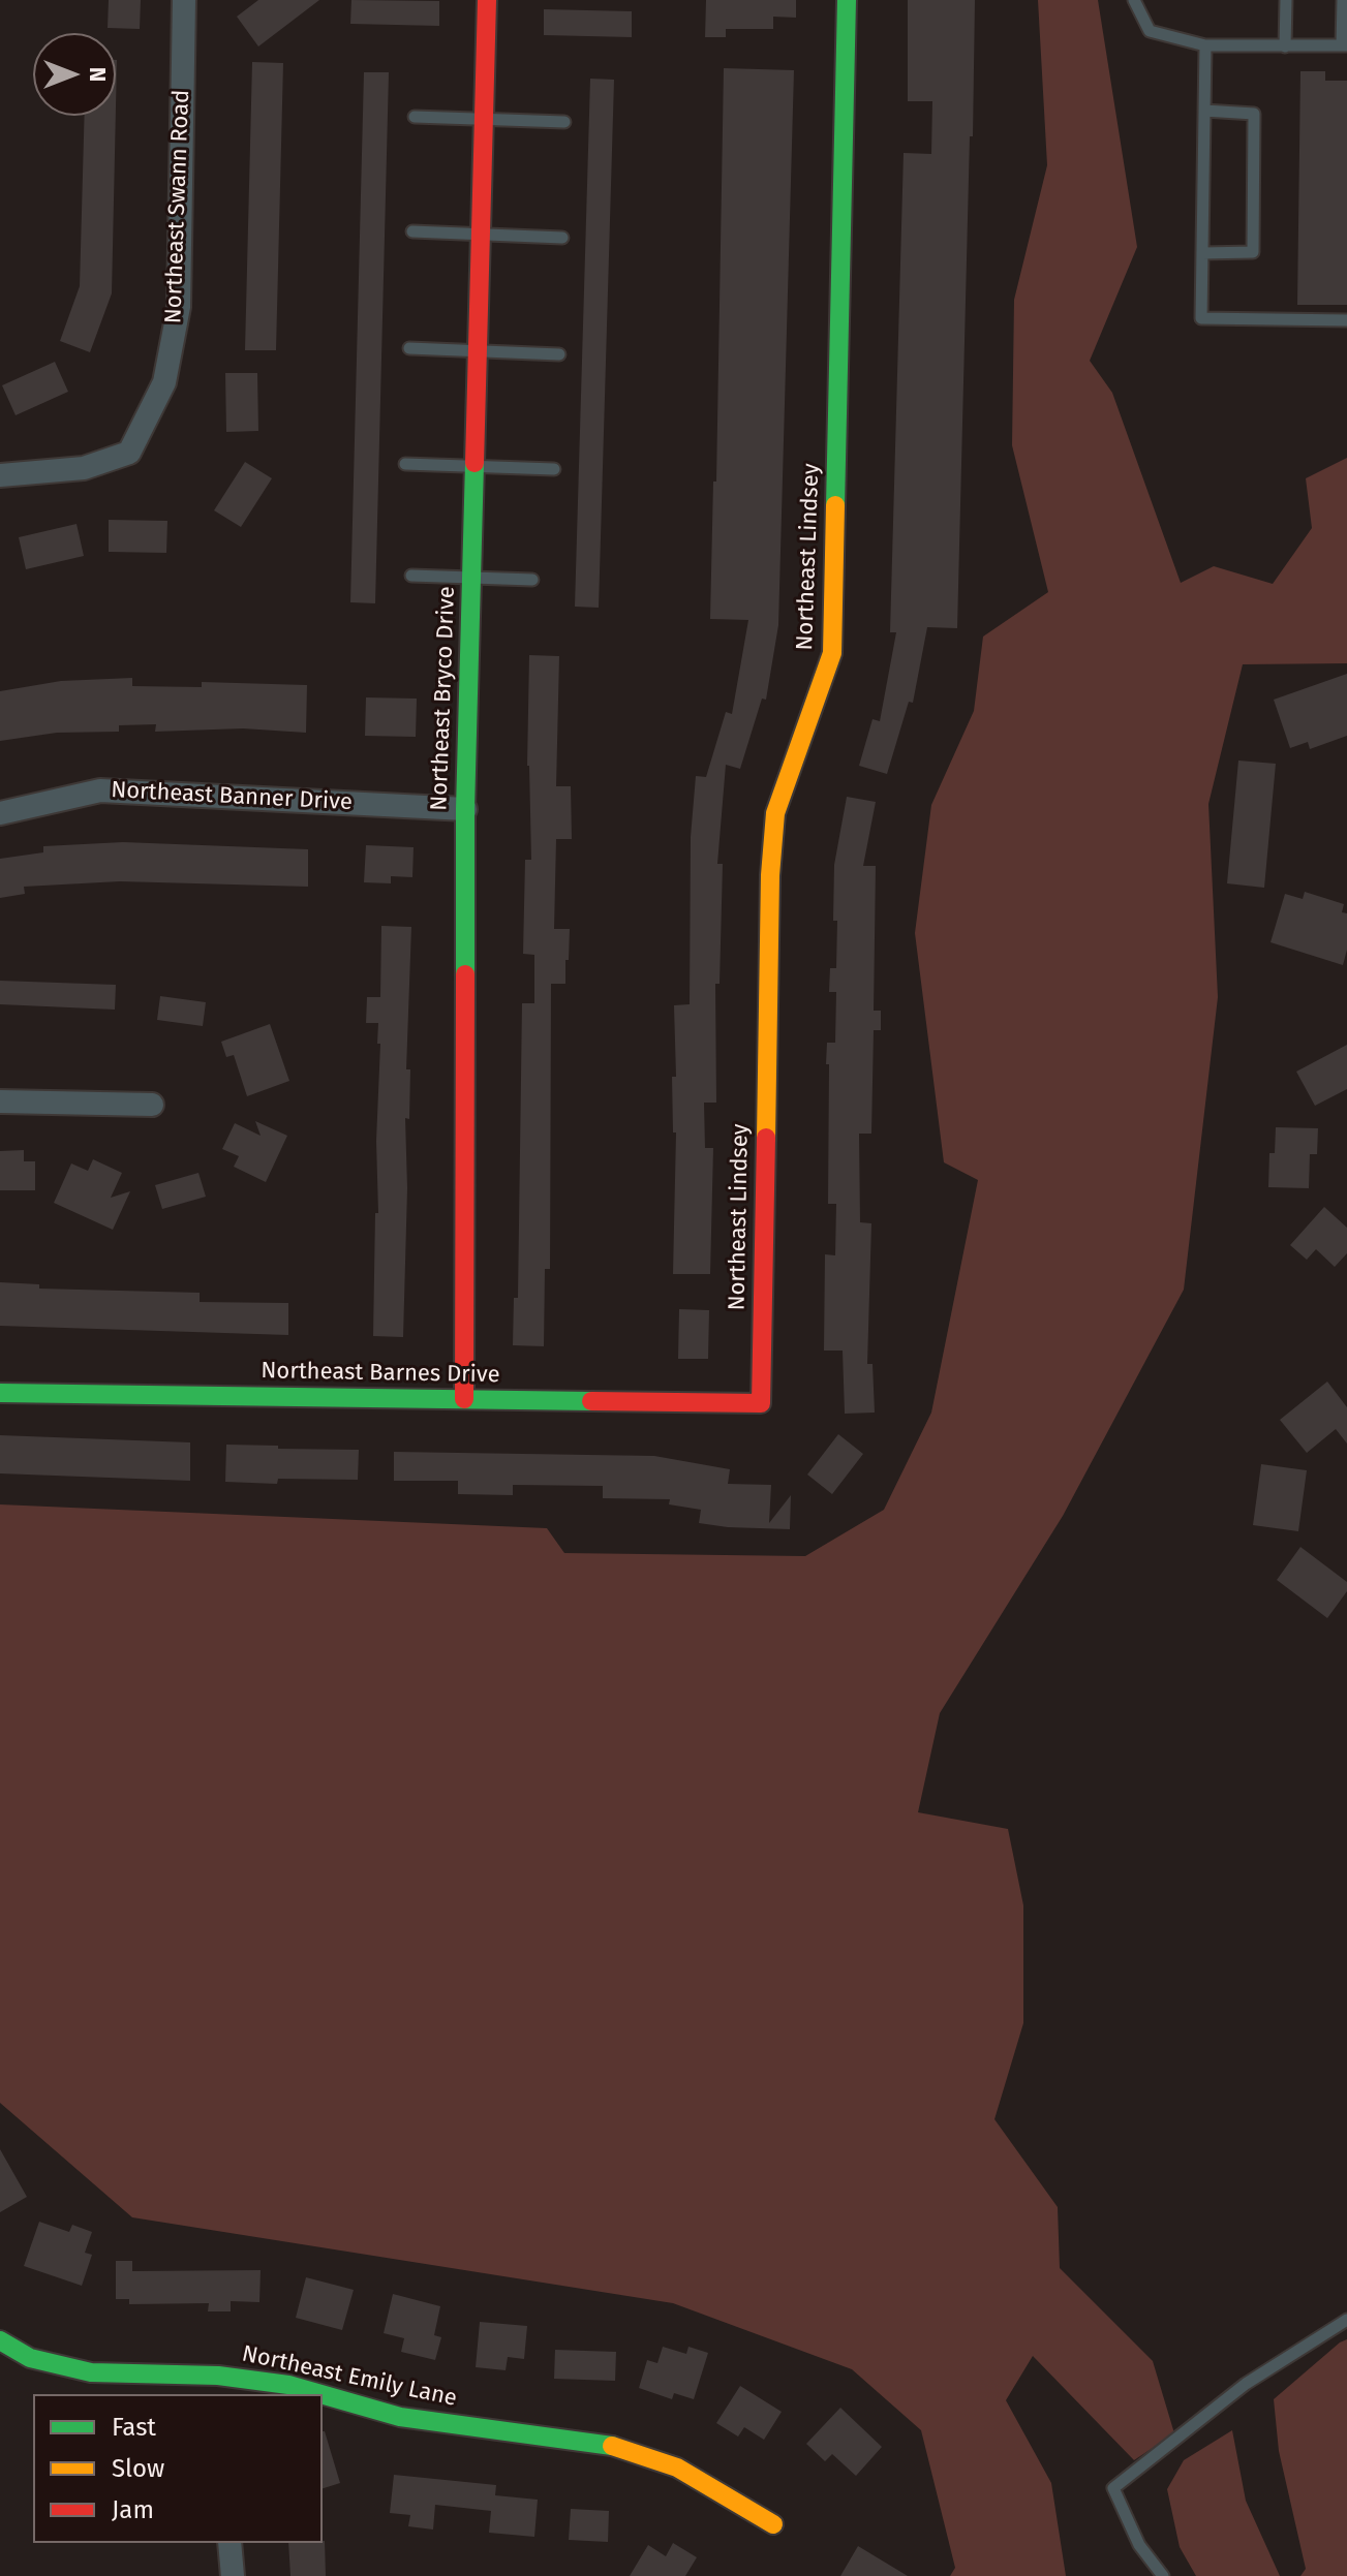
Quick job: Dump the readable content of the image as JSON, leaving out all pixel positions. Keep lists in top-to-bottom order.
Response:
{
  "streets": {
    "street": [
      "Northeast Swann Road",
      "Northeast Lindsey",
      "Northeast Bryco Drive",
      "Northeast Banner Drive",
      "Northeast Barnes Drive",
      "Northeast Emily Lane"
    ]
  },
  "crossings": [
    ["Northeast Lindsey", "Northeast Barnes Drive"],
    ["Northeast Bryco Drive", "Northeast Banner Drive"],
    ["Northeast Bryco Drive", "Northeast Barnes Drive"]
  ],
  "legend": ["Fast", "Slow", "Jam"],
  "north": "right"
}
